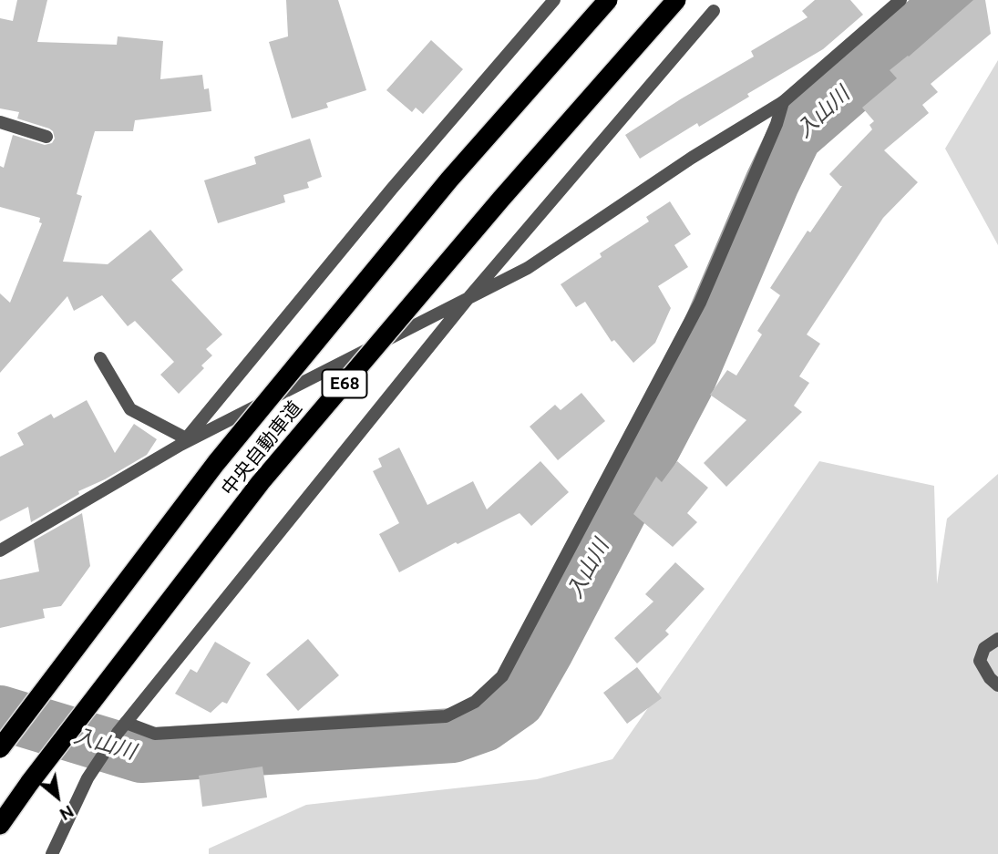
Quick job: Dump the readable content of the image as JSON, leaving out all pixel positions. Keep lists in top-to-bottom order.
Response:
{
  "streets": {
    "highway": ["E68", "中央自動車道"]
  },
  "water": ["入山川"],
  "north": "bottom right"
}
